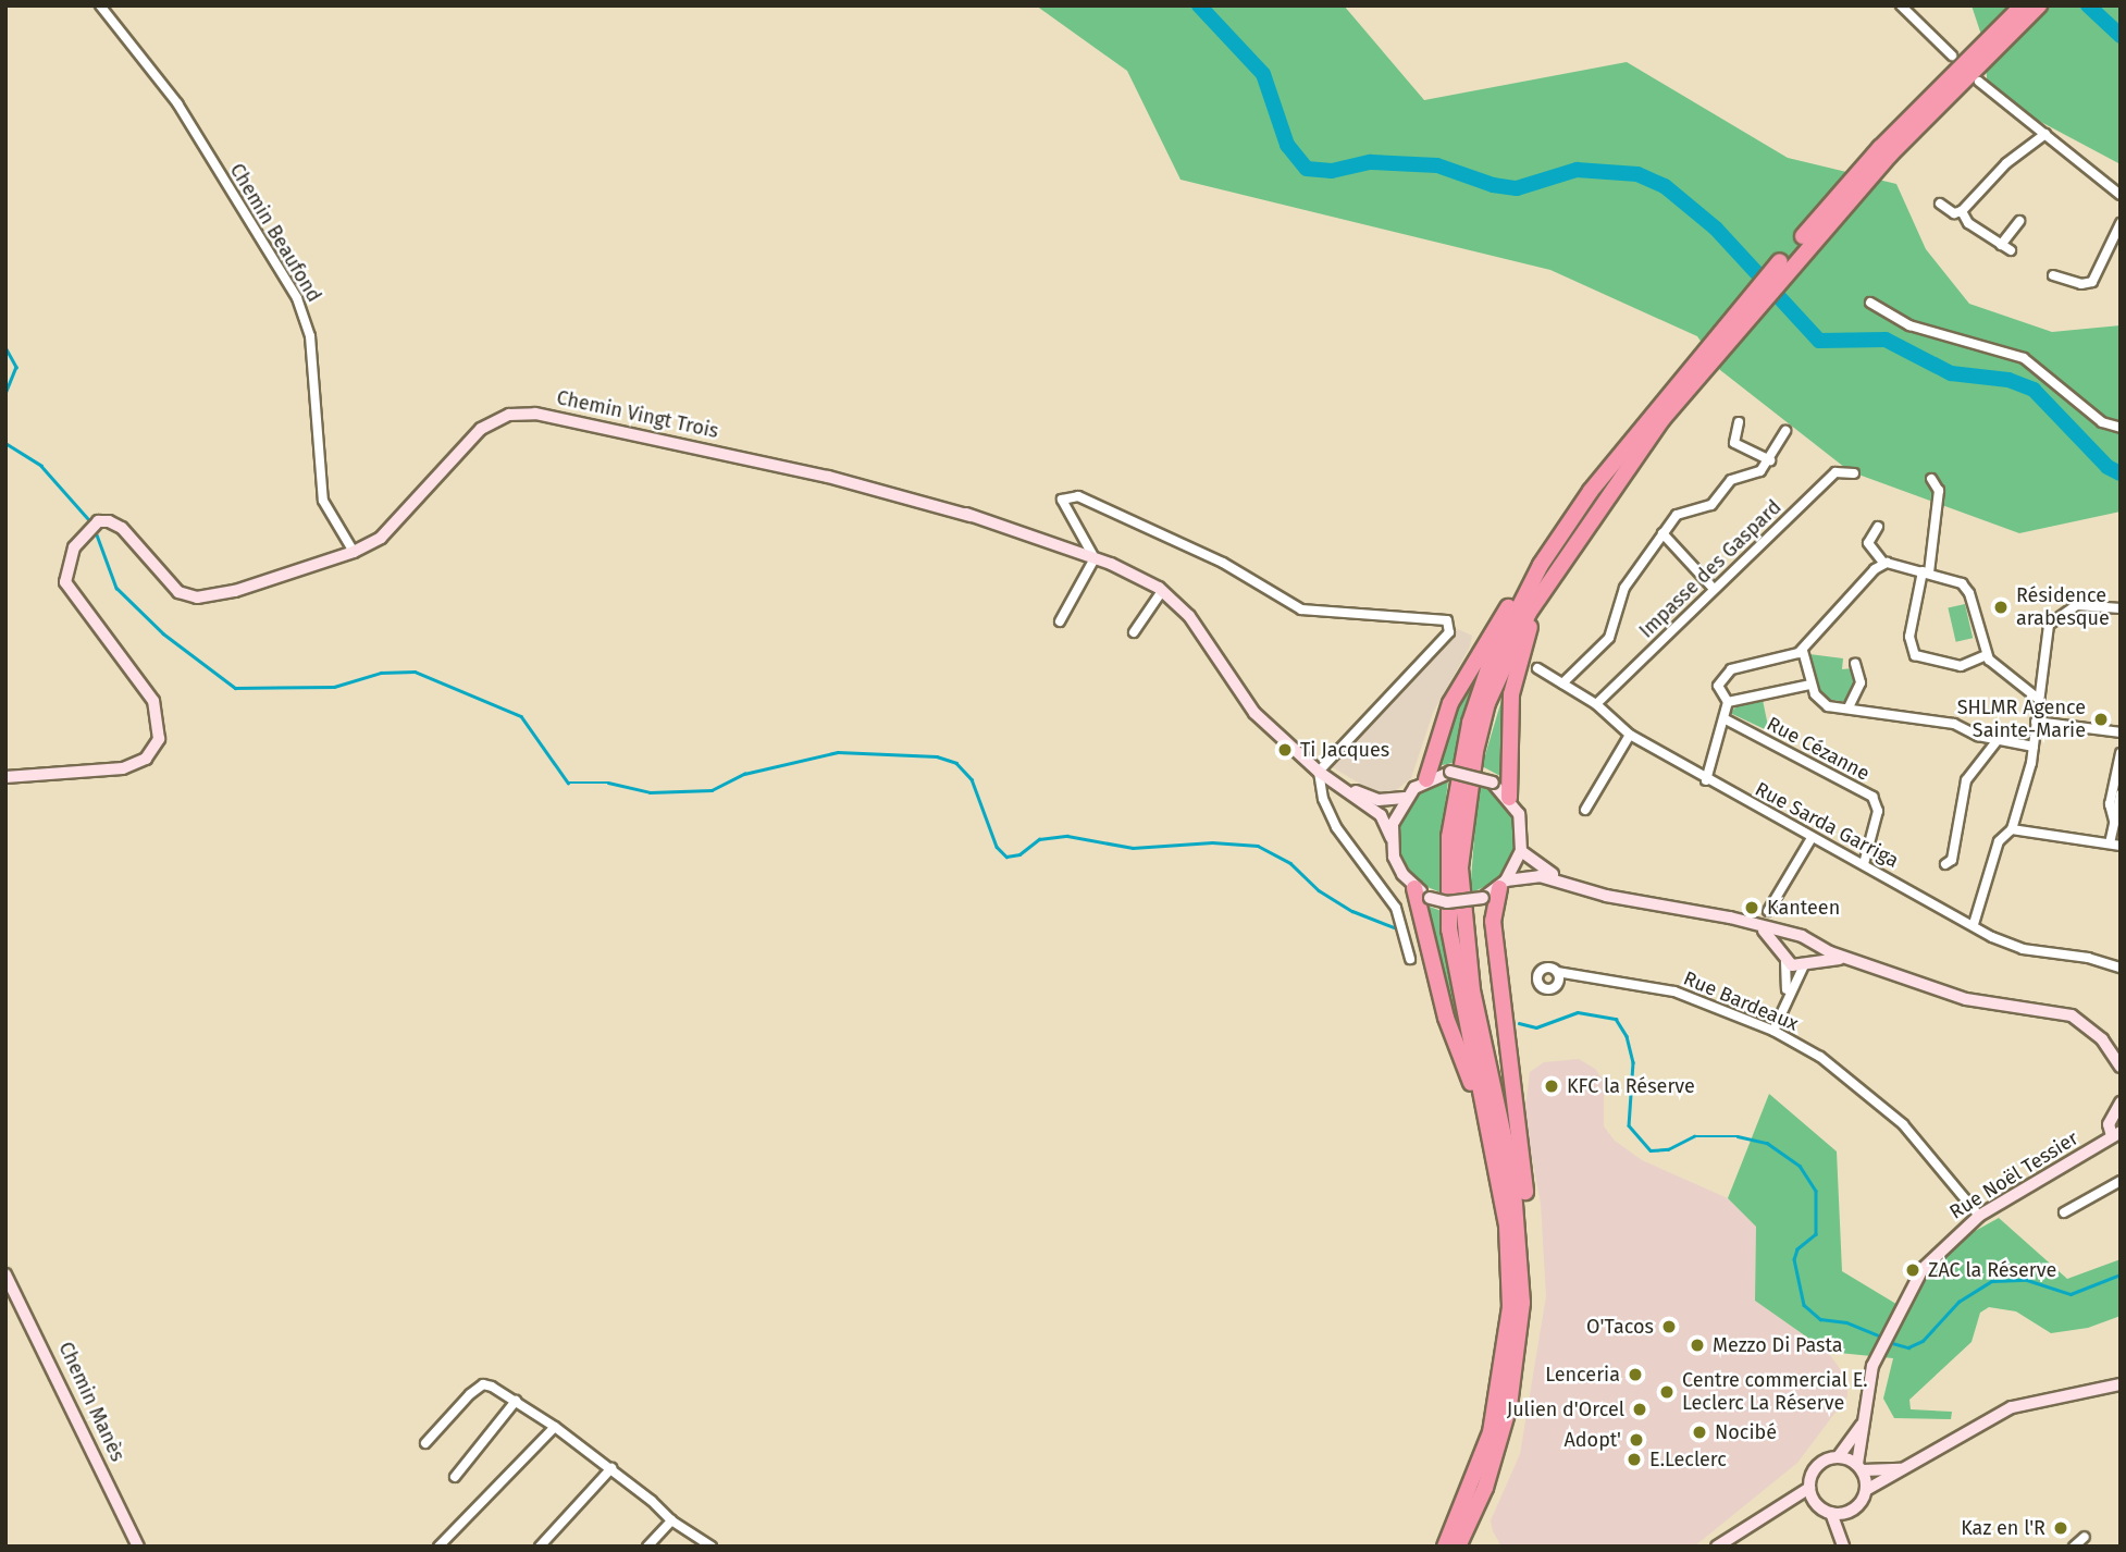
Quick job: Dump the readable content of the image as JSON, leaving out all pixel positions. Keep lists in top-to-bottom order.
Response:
{
  "streets": {
    "main road": ["Chemin Vingt Trois", "Rue Noël Tessier", "Chemin Manès"],
    "street": [
      "Chemin Beaufond",
      "Impasse des Gaspard",
      "Rue Cézanne",
      "Rue Sarda Garriga",
      "Rue Bardeaux"
    ]
  },
  "crossings": [
    ["Chemin Beaufond", "Chemin Vingt Trois"],
    ["Impasse des Gaspard", "Rue Sarda Garriga"],
    ["Rue Cézanne", "Rue Sarda Garriga"],
    ["Rue Bardeaux", "Rue Noël Tessier"]
  ],
  "places": [
    "Résidence arabesque",
    "SHLMR Agence Sainte-Marie",
    "Ti Jacques",
    "Kanteen",
    "KFC la Réserve",
    "ZAC la Réserve",
    "O'Tacos",
    "Mezzo Di Pasta",
    "Lenceria",
    "Centre commercial E. Leclerc La Réserve",
    "Julien d'Orcel",
    "Nocibé",
    "Adopt'",
    "E.Leclerc",
    "Kaz en l'R"
  ]
}
